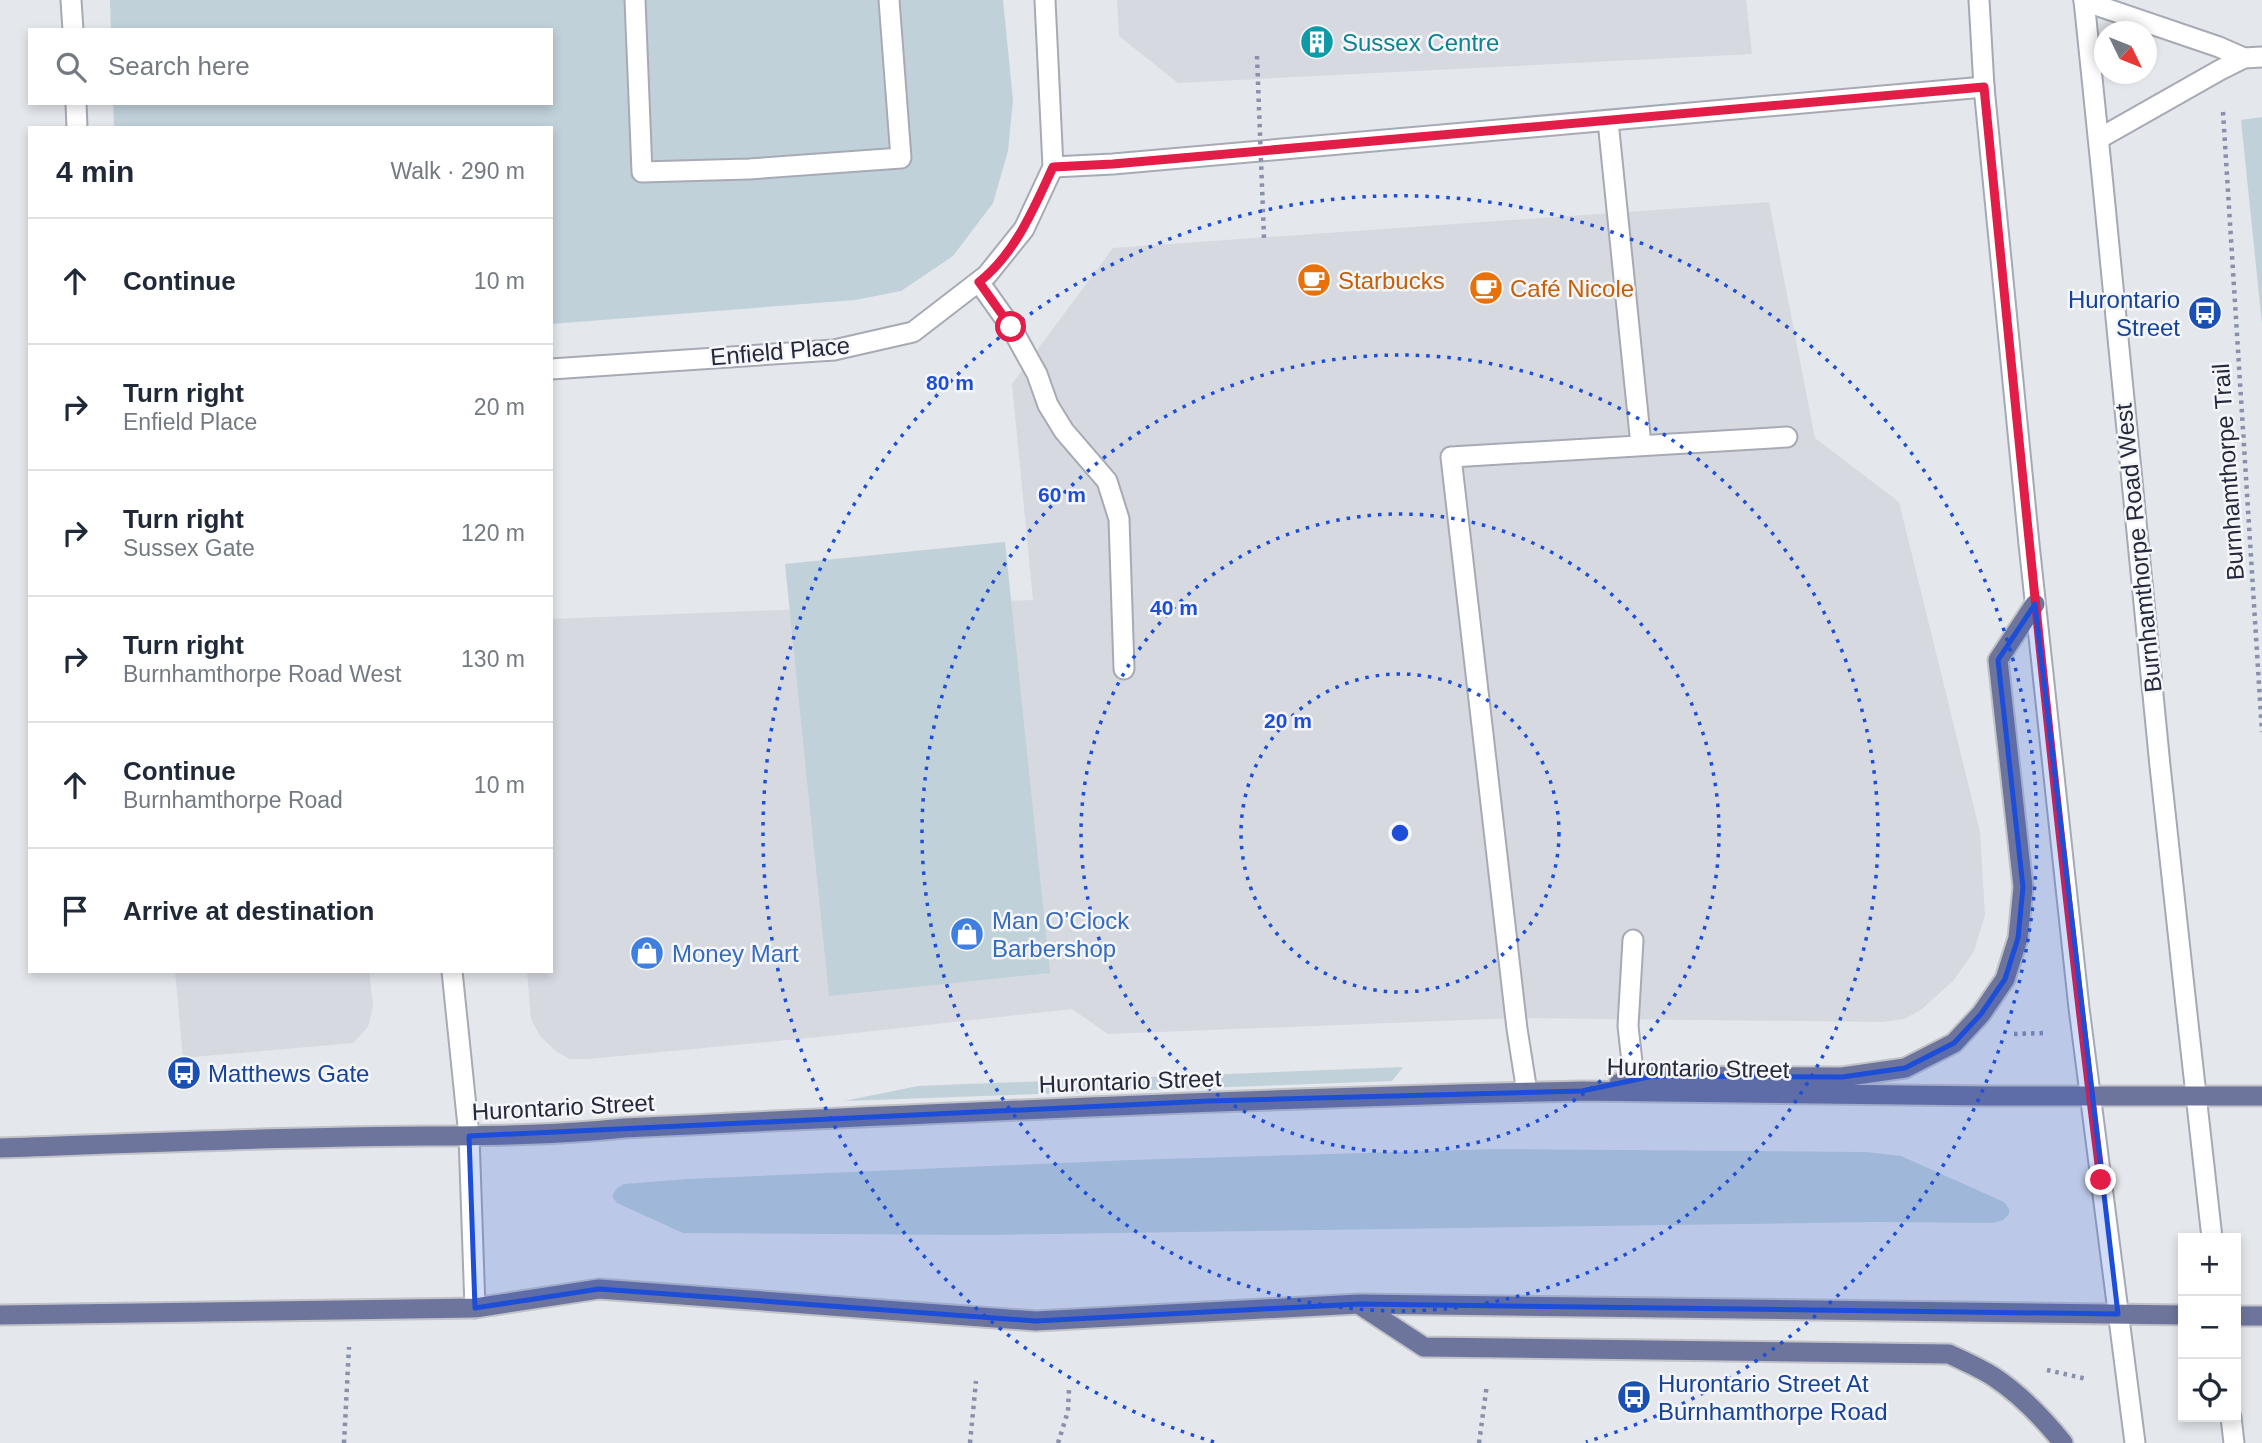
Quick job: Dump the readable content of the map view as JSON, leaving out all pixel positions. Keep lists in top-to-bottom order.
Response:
{
  "streets": {
    "main road": ["Enfield Place", "Burnhamthorpe Road West", "Hurontario Street"],
    "path": ["Burnhamthorpe Trail"]
  },
  "crossings": [
    ["Burnhamthorpe Road West", "Hurontario Street"]
  ],
  "places": {
    "building": ["Sussex Centre"],
    "cafe": ["Starbucks", "Café Nicole"],
    "bus stop": ["Hurontario Street", "Matthews Gate", "Hurontario Street At Burnhamthorpe Road"],
    "shop": ["Man O’Clock Barbershop", "Money Mart"]
  },
  "north": "bottom right",
  "page": {
    "search": "Search here",
    "heading": ["4 min", "Walk · 290 m"],
    "list": [
      ["Continue", "10 m"],
      ["Turn right", "Enfield Place", "20 m"],
      ["Turn right", "Sussex Gate", "120 m"],
      ["Turn right", "Burnhamthorpe Road West", "130 m"],
      ["Continue", "Burnhamthorpe Road", "10 m"],
      "Arrive at destination"
    ],
    "map_buttons": ["+", "−"]
  },
  "rings": [
    "80 m",
    "60 m",
    "40 m",
    "20 m"
  ]
}
